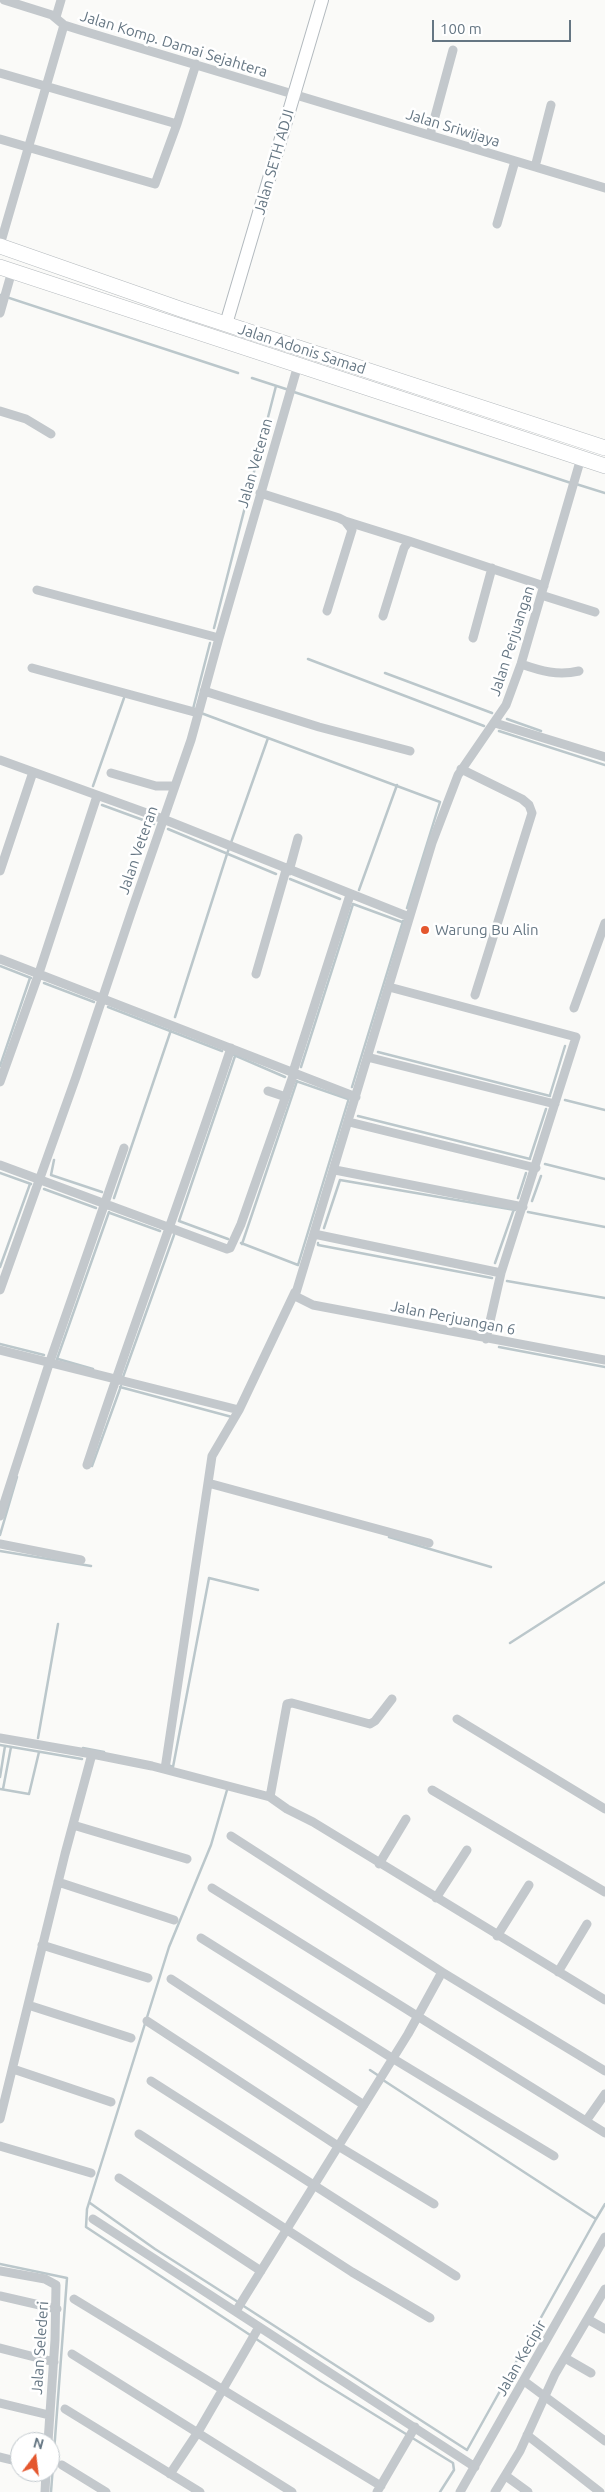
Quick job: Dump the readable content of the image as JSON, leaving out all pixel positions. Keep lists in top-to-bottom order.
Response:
{
  "streets": {
    "highway": ["Jalan Adonis Samad"],
    "street": [
      "Jalan Komp. Damai Sejahtera",
      "Jalan Sriwijaya",
      "Jalan SETH ADJI",
      "Jalan Veteran",
      "Jalan Perjuangan",
      "Jalan Perjuangan 6",
      "Jalan Selederi",
      "Jalan Kecipir"
    ]
  },
  "crossings": [
    ["Jalan Komp. Damai Sejahtera", "Jalan Sriwijaya"],
    ["Jalan Komp. Damai Sejahtera", "Jalan SETH ADJI"],
    ["Jalan Komp. Damai Sejahtera", "Jalan Adonis Samad"],
    ["Jalan Sriwijaya", "Jalan SETH ADJI"],
    ["Jalan SETH ADJI", "Jalan Adonis Samad"],
    ["Jalan Perjuangan", "Jalan Perjuangan 6"]
  ],
  "places": ["Warung Bu Alin"],
  "scale_bar": "100 m",
  "north": "top"
}
